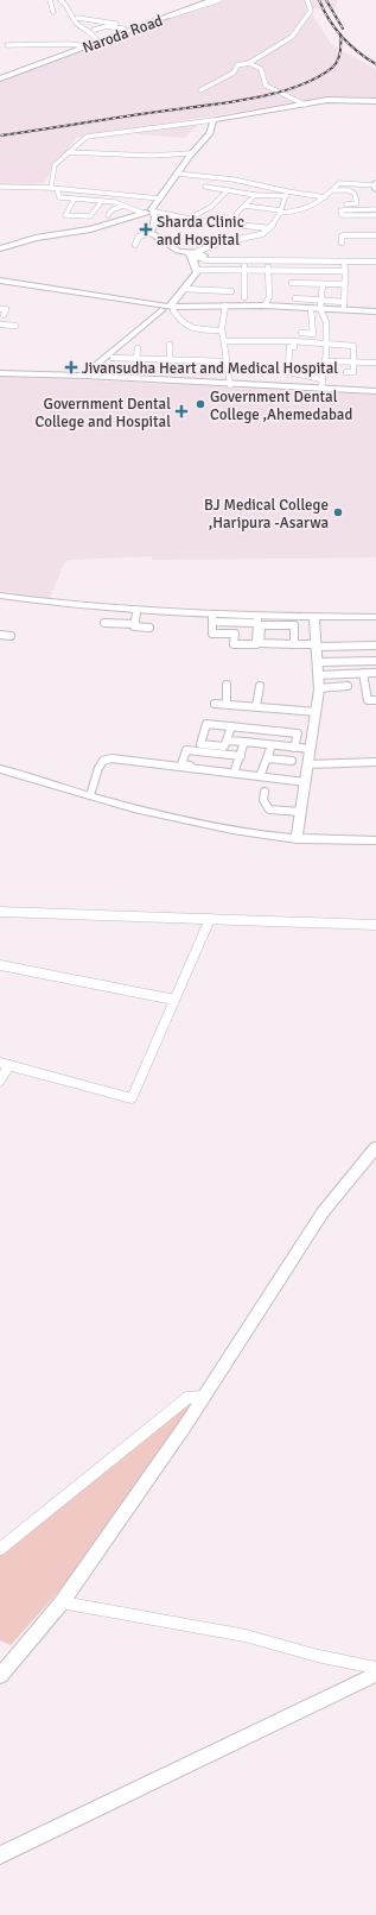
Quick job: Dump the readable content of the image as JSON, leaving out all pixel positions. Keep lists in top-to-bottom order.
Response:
{
  "streets": {
    "main road": ["Naroda Road"]
  },
  "places": {
    "health": ["Sharda Clinic and Hospital", "Jivansudha Heart and Medical Hospital", "Government Dental College and Hospital"],
    "other": ["Government Dental College ,Ahemedabad", "BJ Medical College ,Haripura -Asarwa"]
  }
}
